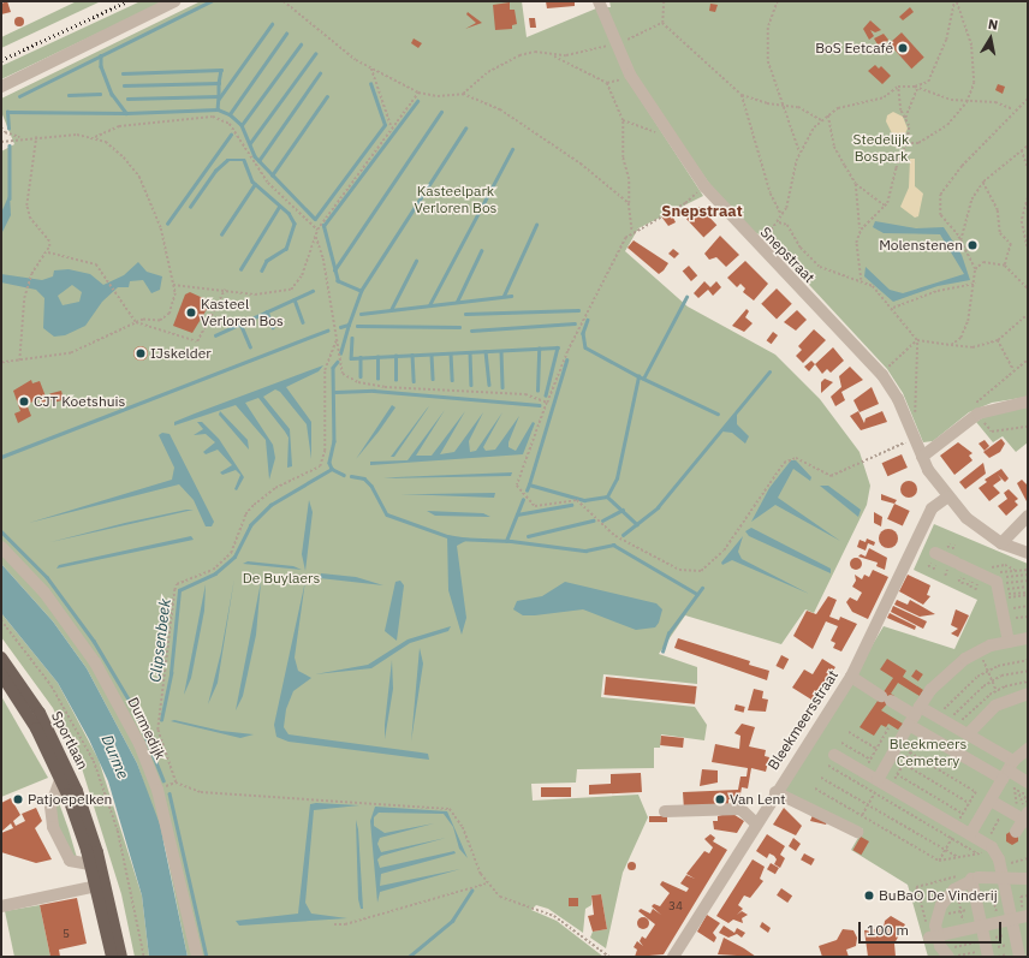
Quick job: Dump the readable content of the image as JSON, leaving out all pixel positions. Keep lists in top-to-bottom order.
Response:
{
  "streets": {
    "main road": ["Sportlaan"],
    "street": ["Snepstraat", "Bleekmeersstraat", "Durmedijk"]
  },
  "crossings": [
    ["Snepstraat", "Bleekmeersstraat"]
  ],
  "districts": ["Snepstraat"],
  "water": ["Clipsenbeek", "Durme"],
  "parks": [
    "Stedelijk Bospark",
    "Kasteelpark Verloren Bos",
    "De Buylaers",
    "Bleekmeers Cemetery"
  ],
  "places": [
    "BoS Eetcafé",
    "Molenstenen",
    "Kasteel Verloren Bos",
    "IJskelder",
    "CJT Koetshuis",
    "Patjoepelken",
    "Van Lent",
    "BuBaO De Vinderij"
  ],
  "house_numbers": ["34", "5"],
  "scale_bar": "100 m",
  "north": "top"
}
